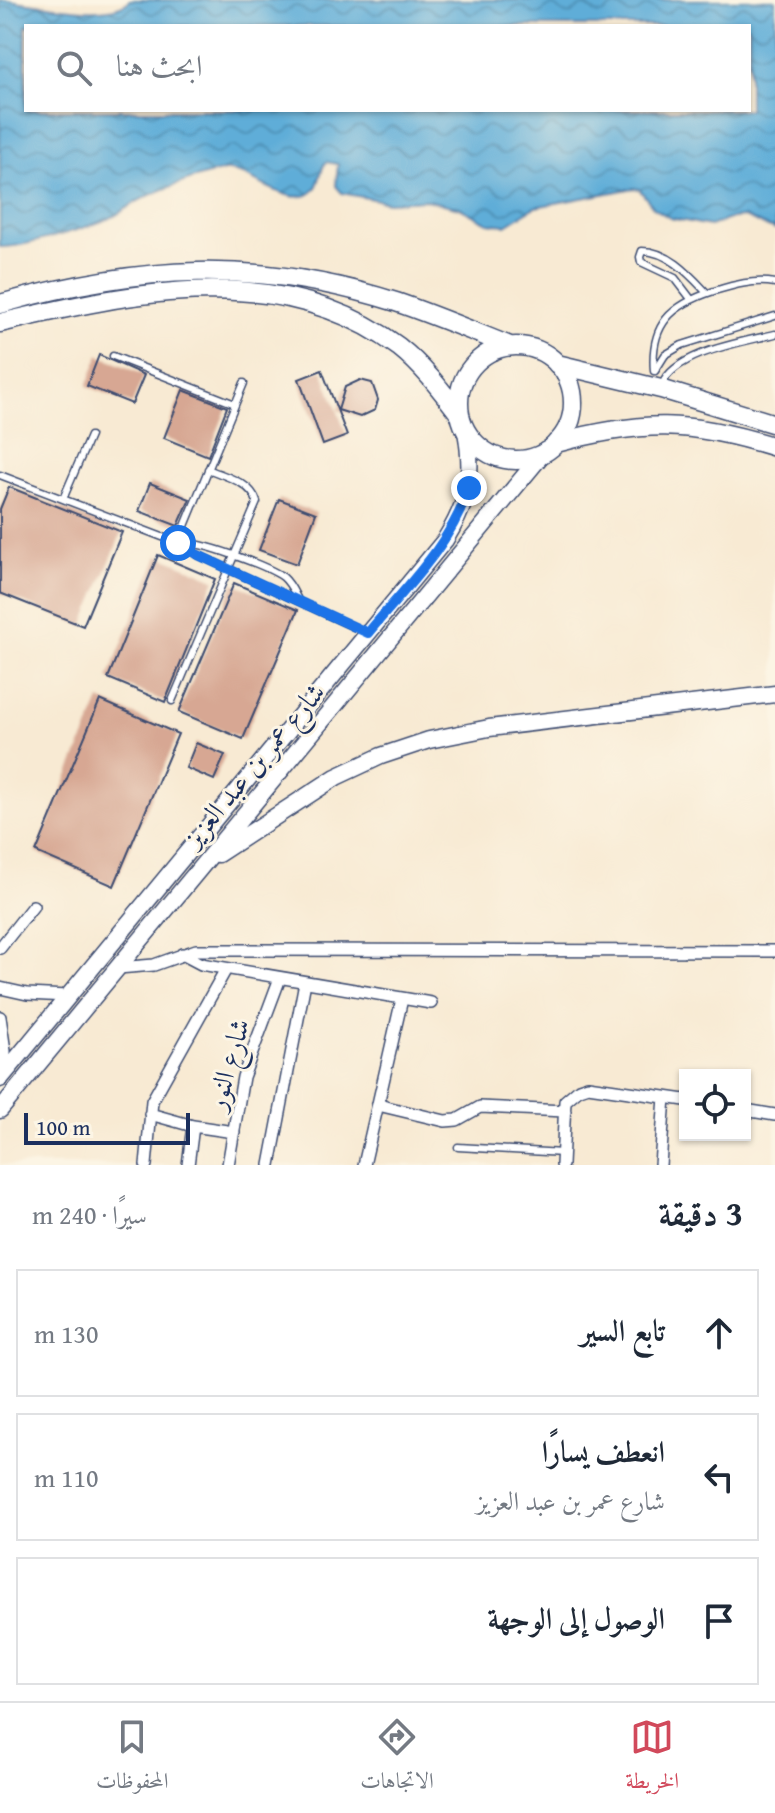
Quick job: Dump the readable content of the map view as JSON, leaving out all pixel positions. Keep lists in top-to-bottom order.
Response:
{
  "streets": {
    "main road": ["شارع عمر بن عبد العزيز"],
    "street": ["شارع النور"]
  },
  "scale_bar": "100 m",
  "page": {
    "search": "ابحث هنا",
    "scale": "100 m",
    "heading": ["3 دقيقة", "سيرًا · 240 m"],
    "list": [
      ["تابع السير", "130 m"],
      ["انعطف يسارًا", "شارع عمر بن عبد العزيز", "110 m"],
      "الوصول إلى الوجهة"
    ],
    "nav": ["الخريطة", "الاتجاهات", "المحفوظات"]
  }
}
